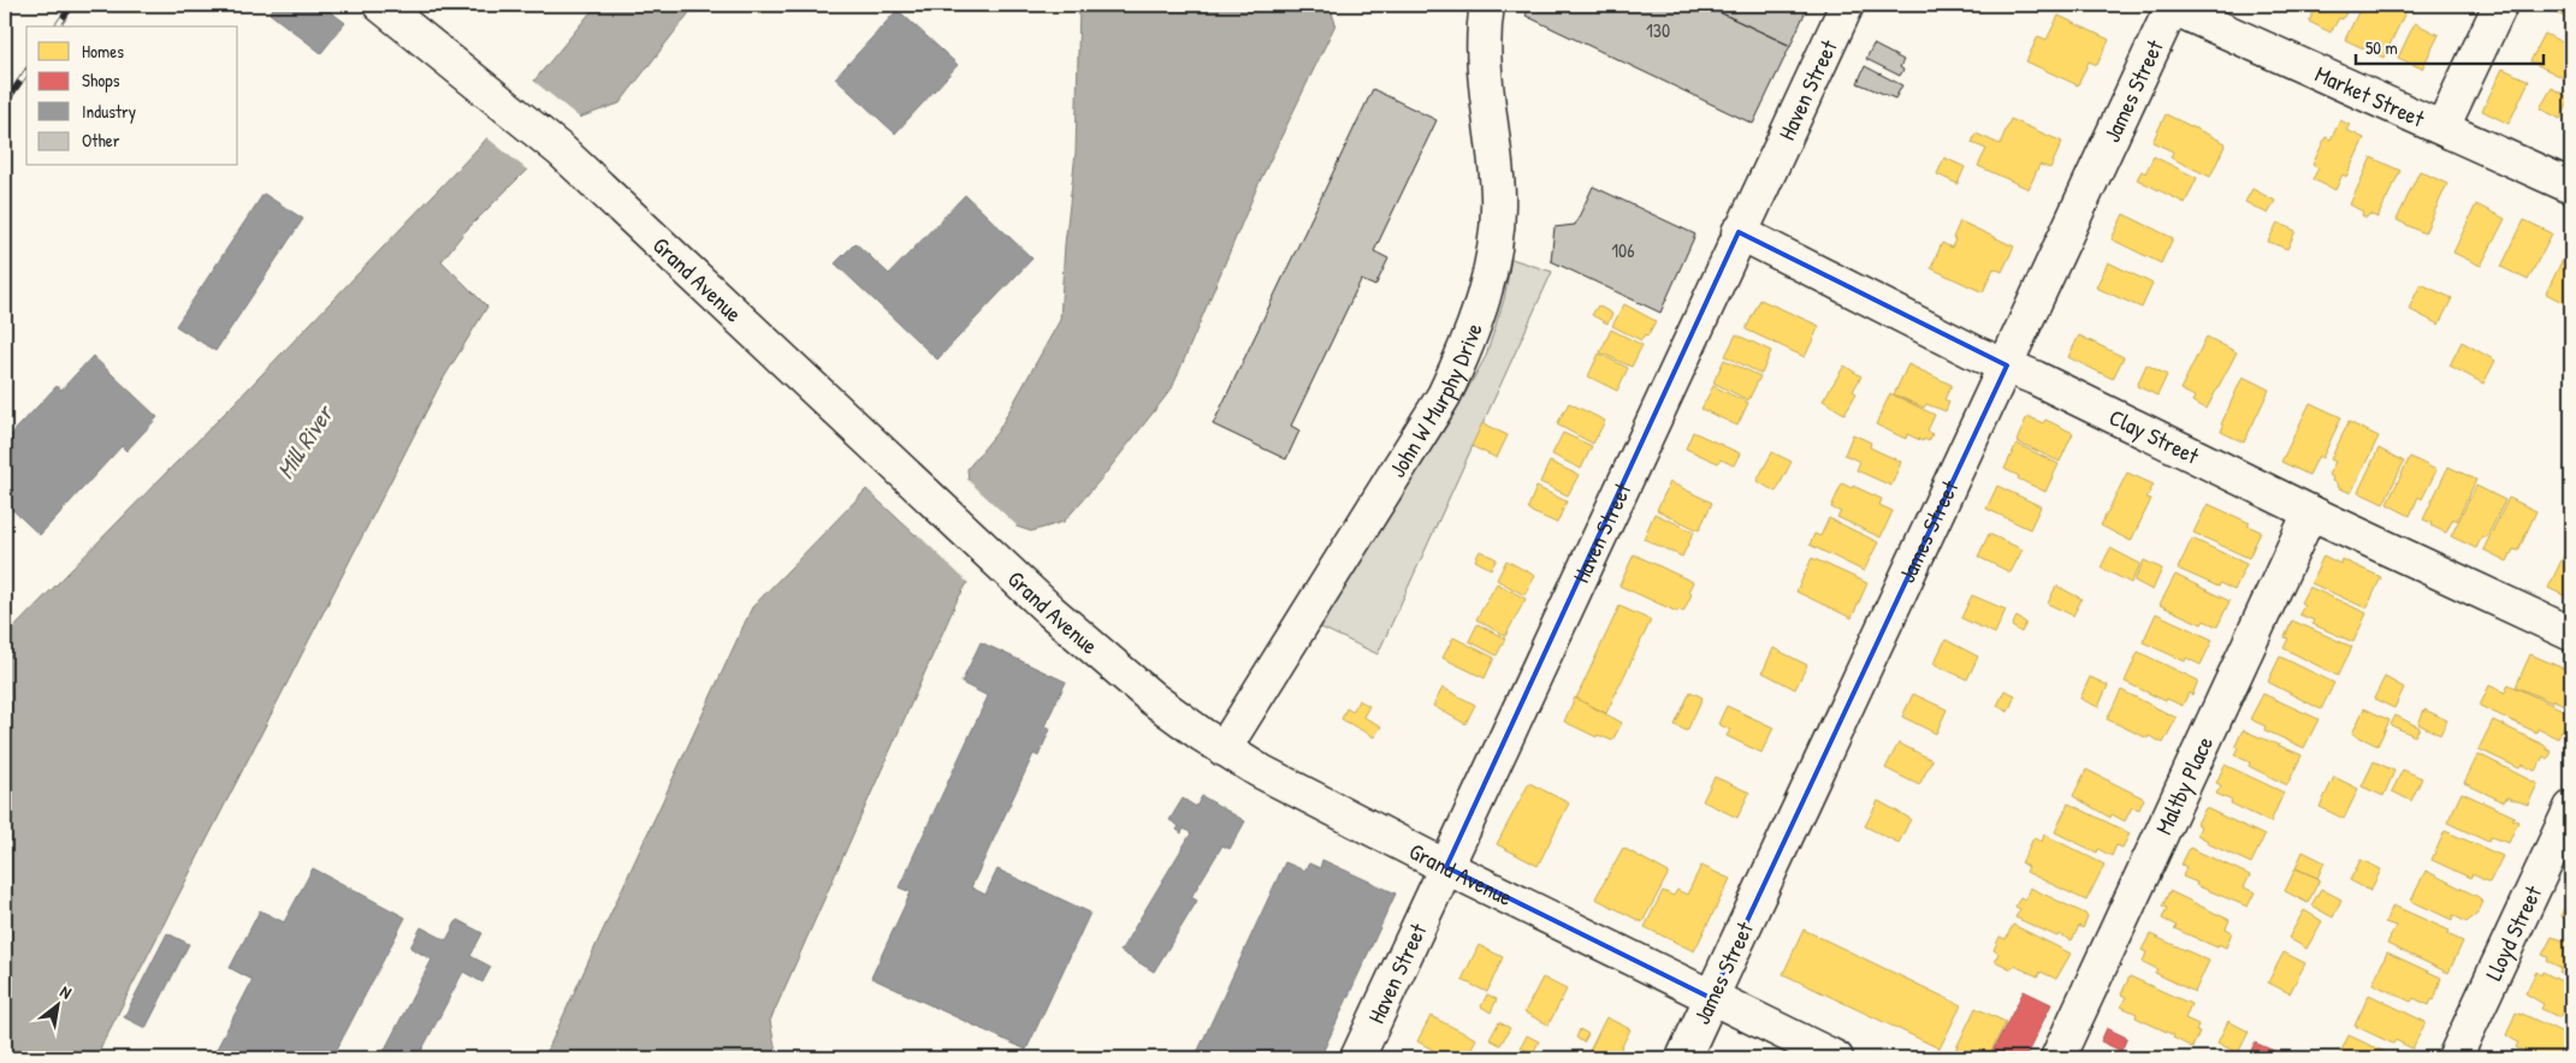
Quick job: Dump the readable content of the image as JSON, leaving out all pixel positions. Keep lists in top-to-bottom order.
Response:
{
  "streets": {
    "street": [
      "Haven Street",
      "James Street",
      "Market Street",
      "Grand Avenue",
      "John W Murphy Drive",
      "Clay Street",
      "Maltby Place",
      "Lloyd Street"
    ]
  },
  "crossings": [
    ["Haven Street", "Grand Avenue"],
    ["Haven Street", "Clay Street"],
    ["James Street", "Market Street"],
    ["James Street", "Grand Avenue"],
    ["James Street", "Clay Street"],
    ["Grand Avenue", "John W Murphy Drive"],
    ["Clay Street", "Maltby Place"]
  ],
  "water": ["Mill River"],
  "house_numbers": ["130", "106"],
  "legend": [
    "Homes",
    "Shops",
    "Industry",
    "Other"
  ],
  "scale_bar": "50 m",
  "north": "top right"
}
